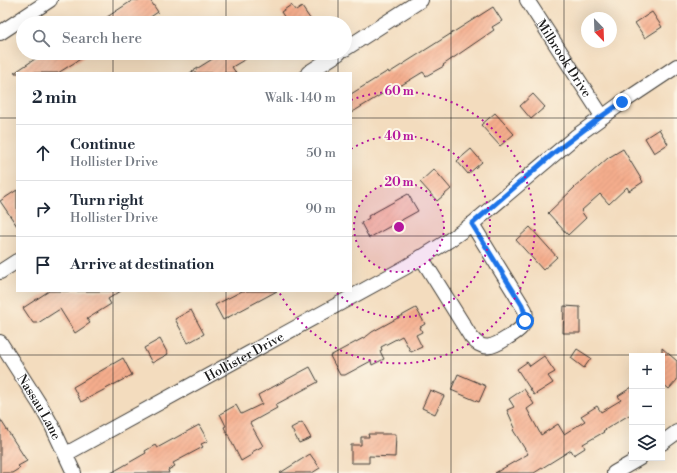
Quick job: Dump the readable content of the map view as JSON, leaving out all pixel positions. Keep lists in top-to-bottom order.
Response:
{
  "streets": {
    "street": ["Milbrook Drive", "Hollister Drive", "Nassau Lane"]
  },
  "crossings": [
    ["Milbrook Drive", "Hollister Drive"],
    ["Hollister Drive", "Nassau Lane"]
  ],
  "north": "bottom right",
  "page": {
    "search": "Search here",
    "heading": ["2 min", "Walk · 140 m"],
    "list": [
      ["Continue", "Hollister Drive", "50 m"],
      ["Turn right", "Hollister Drive", "90 m"],
      "Arrive at destination"
    ],
    "map_buttons": ["+", "−"]
  },
  "rings": ["60 m", "40 m", "20 m"]
}
